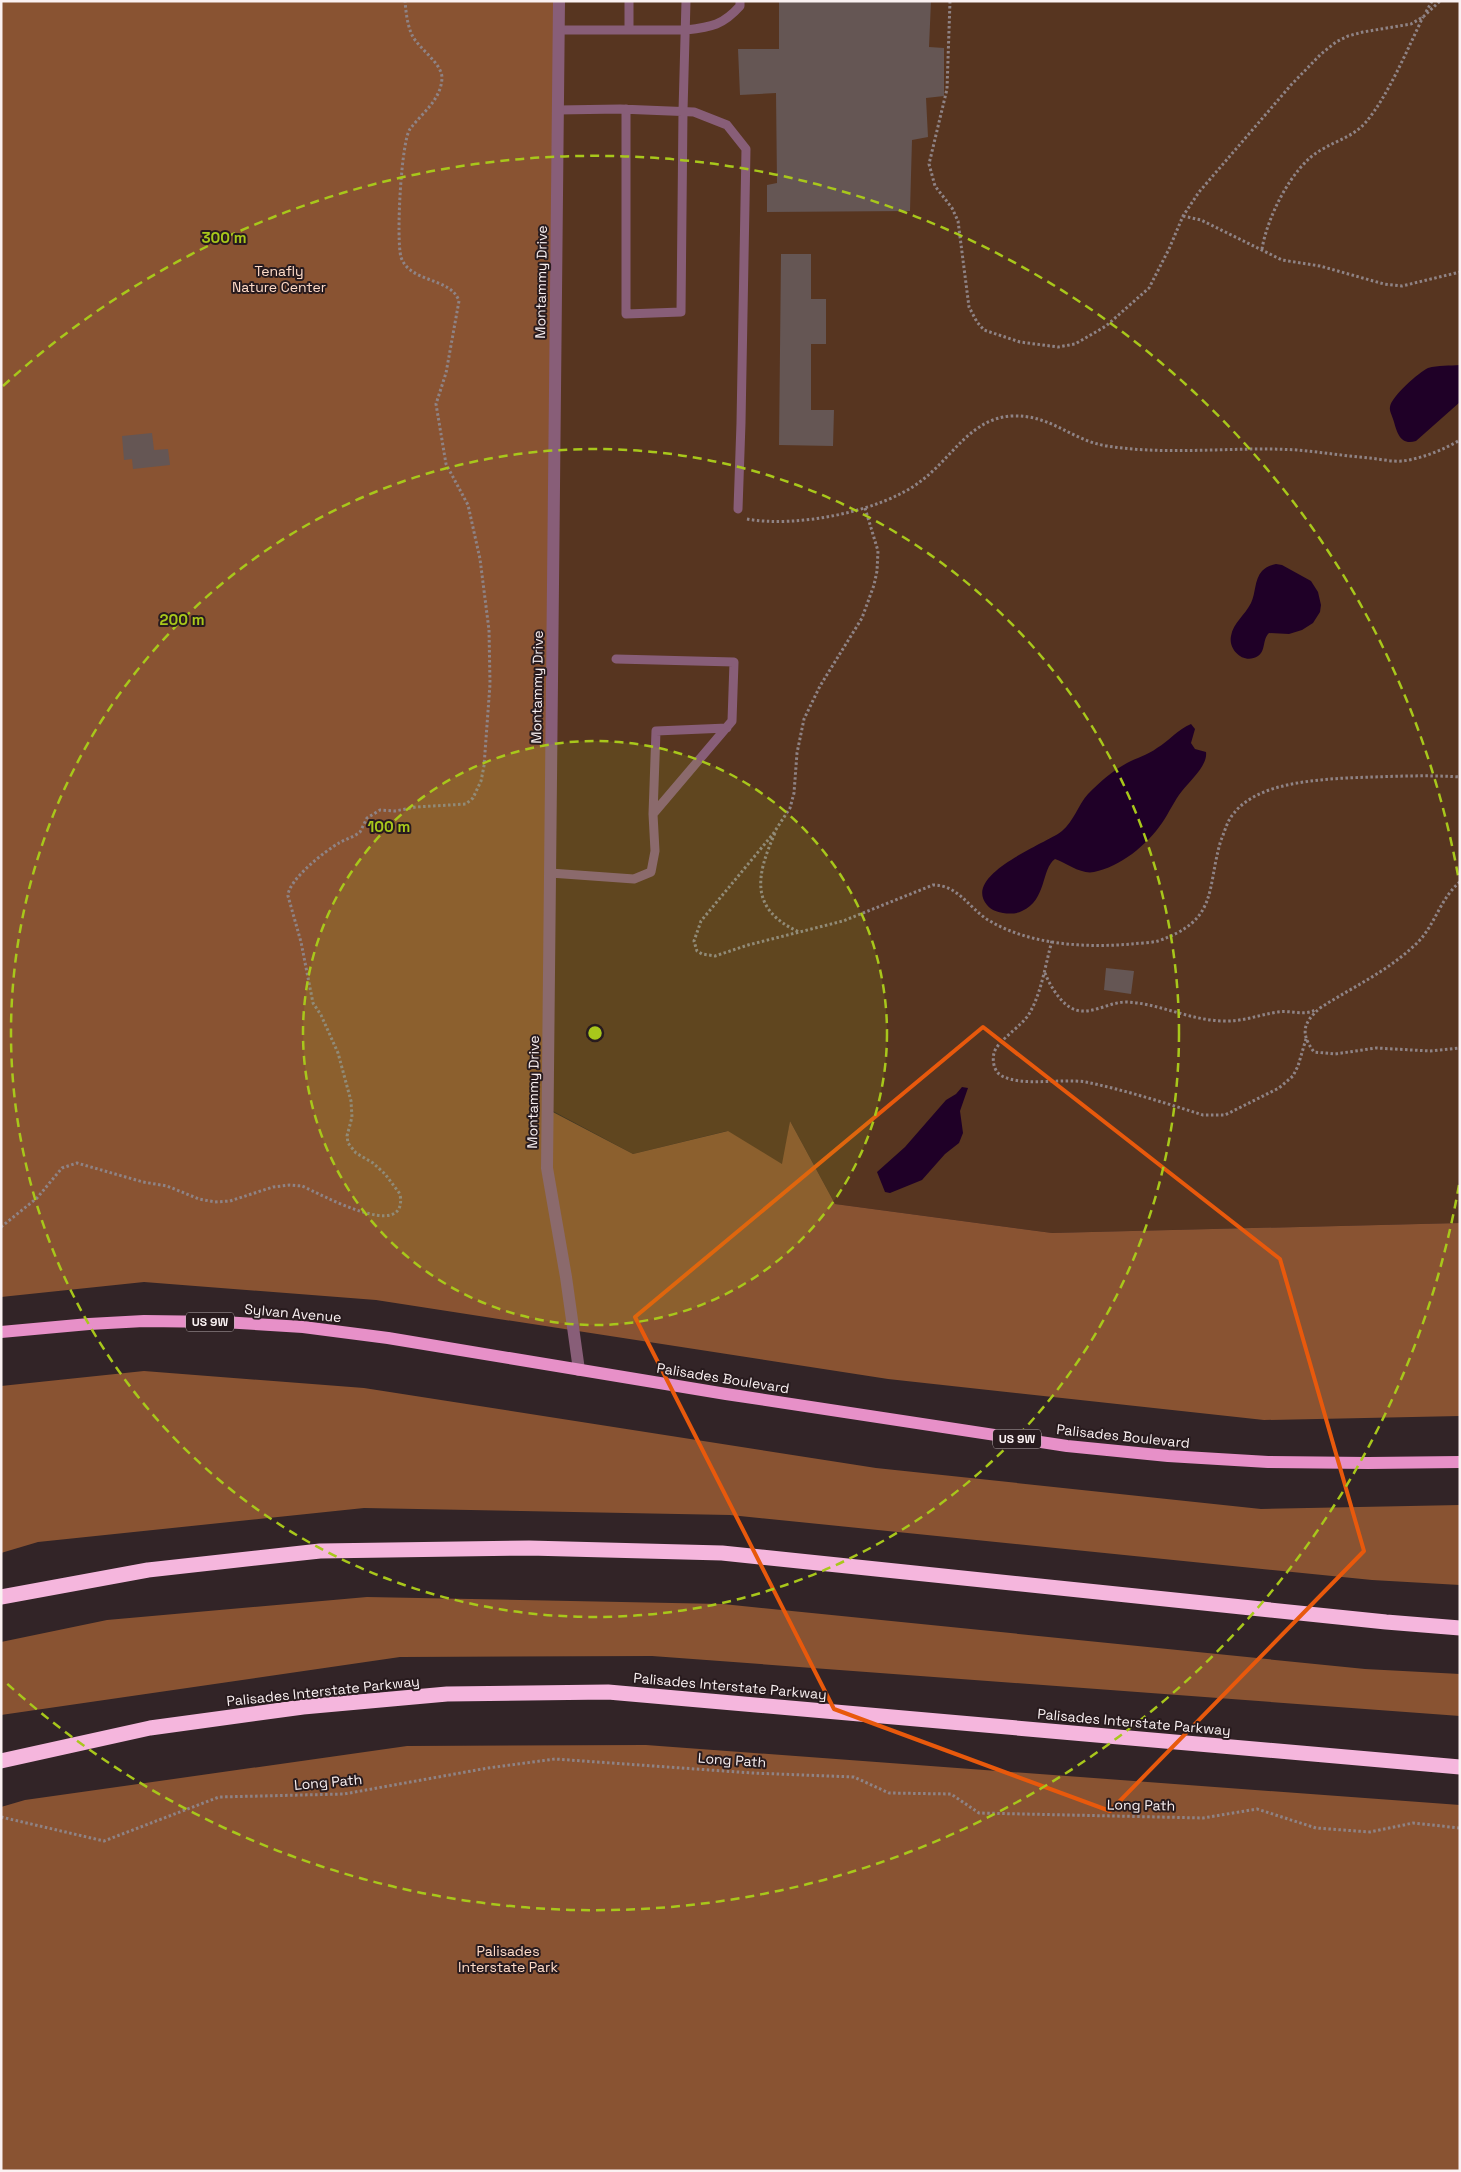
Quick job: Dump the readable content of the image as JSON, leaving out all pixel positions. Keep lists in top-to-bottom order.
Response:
{
  "streets": {
    "highway": ["Palisades Interstate Parkway"],
    "main road": ["Sylvan Avenue", "US 9W", "Palisades Boulevard"],
    "street": ["Montammy Drive"],
    "path": ["Long Path"]
  },
  "crossings": [
    ["Montammy Drive", "Sylvan Avenue"],
    ["Montammy Drive", "Palisades Boulevard"],
    ["Sylvan Avenue", "Palisades Boulevard"]
  ],
  "parks": ["Tenafly Nature Center", "Palisades Interstate Park"],
  "rings": ["300 m", "200 m", "100 m"]
}
